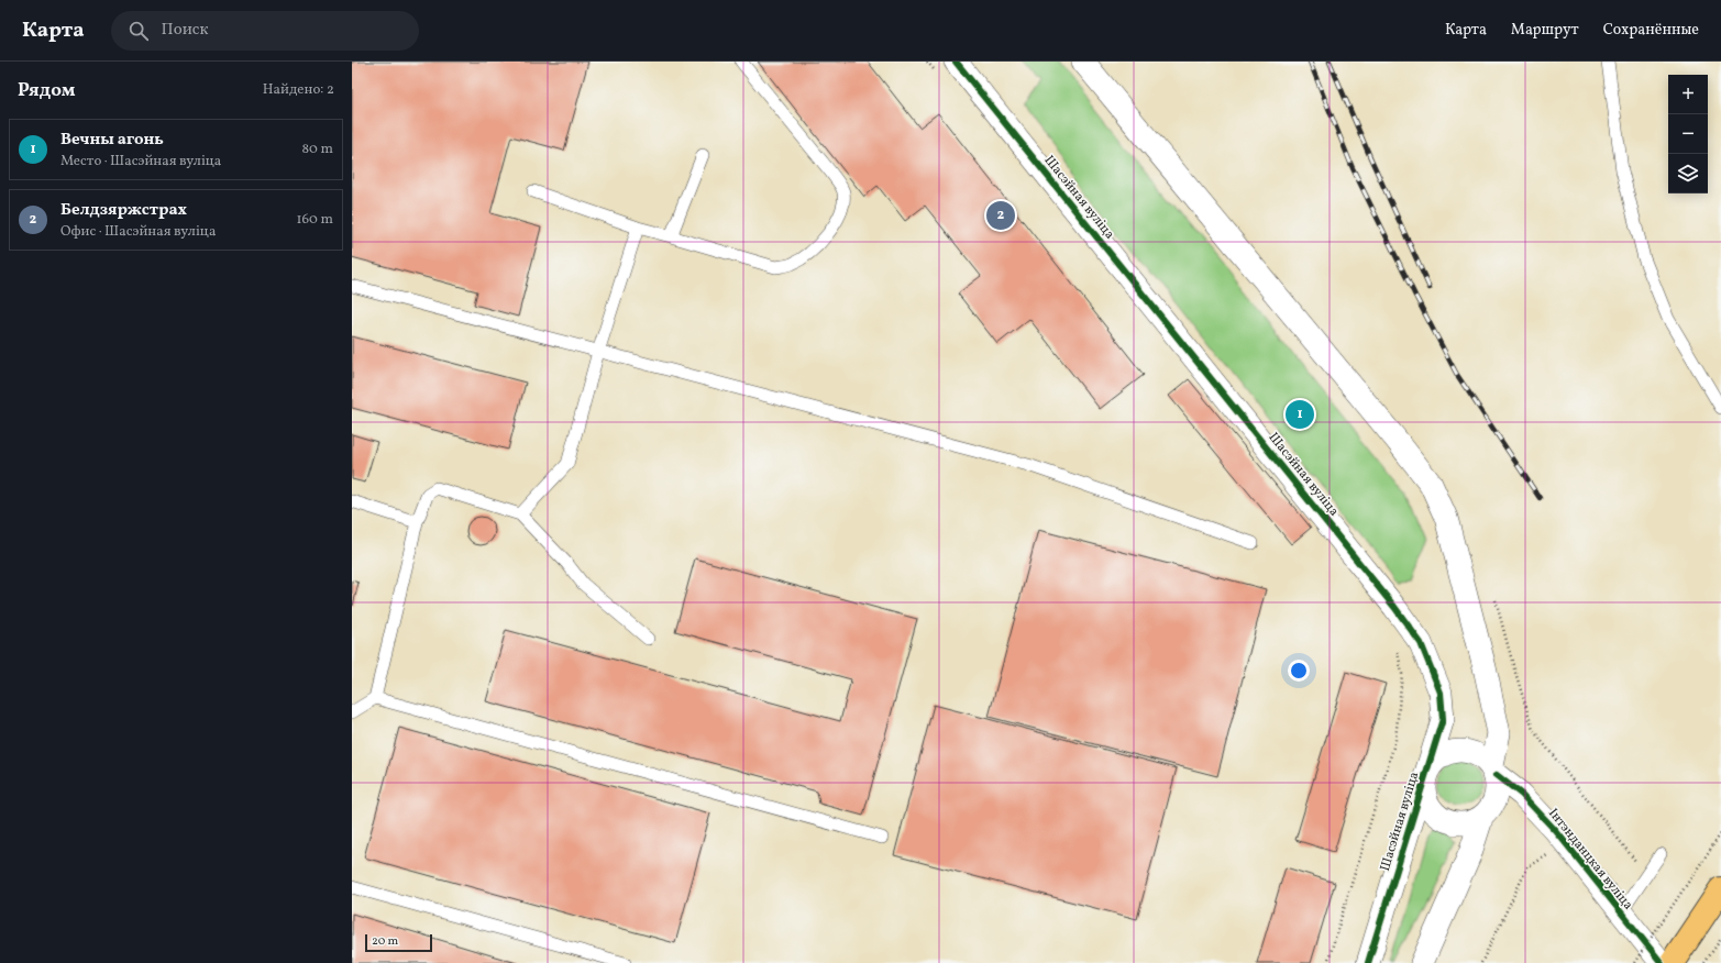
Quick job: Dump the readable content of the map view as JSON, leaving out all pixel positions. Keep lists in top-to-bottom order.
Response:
{
  "streets": {
    "street": ["Шасэйная вуліца", "Інтэнданцкая вуліца"]
  },
  "crossings": [
    ["Шасэйная вуліца", "Інтэнданцкая вуліца"]
  ],
  "scale_bar": "20 m",
  "page": {
    "header": "Карта",
    "search": "Поиск",
    "nav": ["Карта", "Маршрут", "Сохранённые"],
    "heading": ["Рядом", "Найдено: 2"],
    "map_buttons": ["+", "−"],
    "list": [
      {
        "mark": "1",
        "name": "Вечны агонь",
        "note": "Место · Шасэйная вуліца",
        "value": "80 m"
      },
      {
        "mark": "2",
        "name": "Белдзяржстрах",
        "note": "Офис · Шасэйная вуліца",
        "value": "160 m"
      }
    ],
    "pins": ["2", "1"],
    "scale": "20 m"
  }
}
